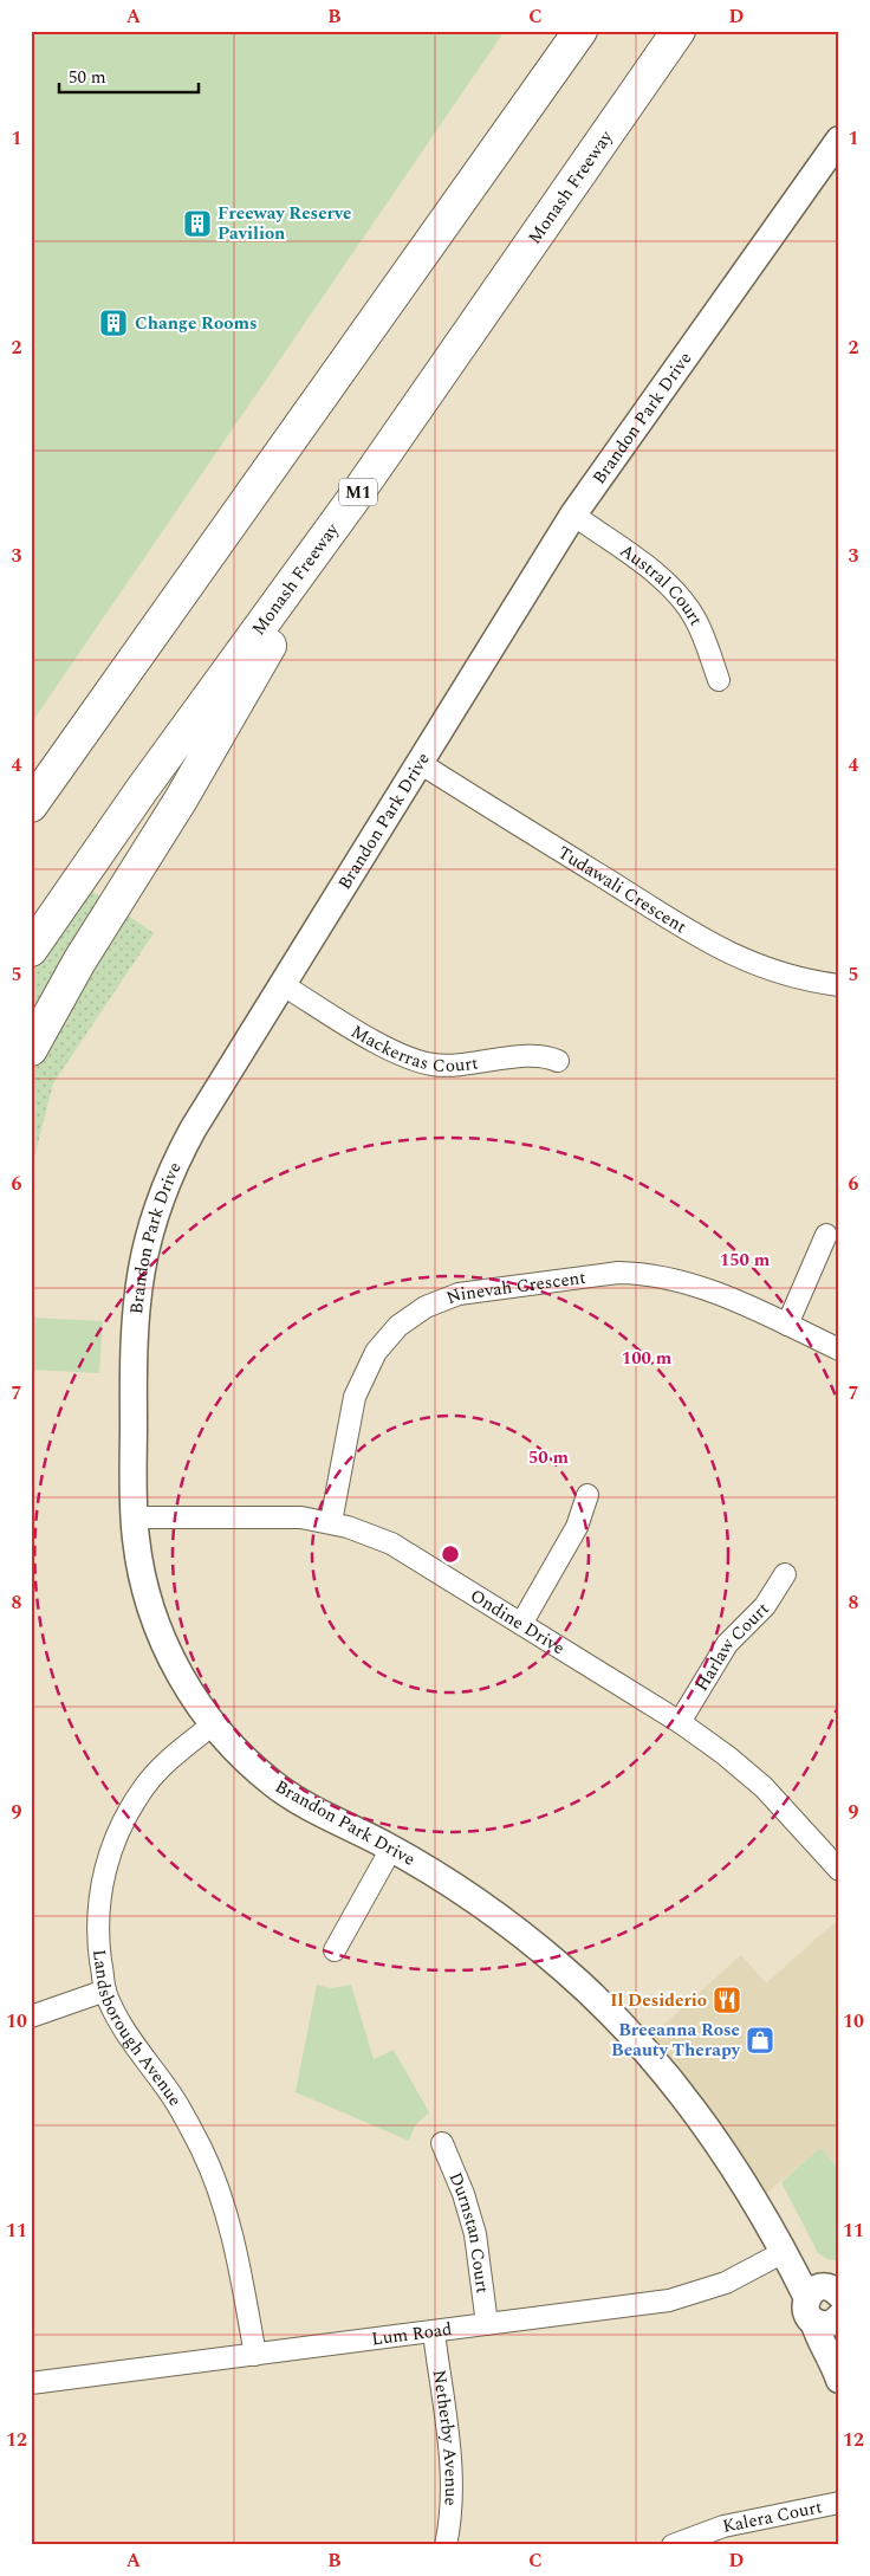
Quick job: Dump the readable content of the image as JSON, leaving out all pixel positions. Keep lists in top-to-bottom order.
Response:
{
  "streets": {
    "highway": ["Monash Freeway", "M1"],
    "street": [
      "Brandon Park Drive",
      "Austral Court",
      "Tudawali Crescent",
      "Mackerras Court",
      "Ninevah Crescent",
      "Ondine Drive",
      "Harlaw Court",
      "Landsborough Avenue",
      "Durnstan Court",
      "Lum Road",
      "Netherby Avenue",
      "Kalera Court"
    ]
  },
  "crossings": [
    ["Brandon Park Drive", "Austral Court"],
    ["Brandon Park Drive", "Tudawali Crescent"],
    ["Brandon Park Drive", "Mackerras Court"],
    ["Brandon Park Drive", "Ondine Drive"],
    ["Brandon Park Drive", "Landsborough Avenue"],
    ["Brandon Park Drive", "Lum Road"],
    ["Ninevah Crescent", "Ondine Drive"],
    ["Ondine Drive", "Harlaw Court"],
    ["Landsborough Avenue", "Lum Road"],
    ["Durnstan Court", "Lum Road"],
    ["Lum Road", "Netherby Avenue"]
  ],
  "places": {
    "building": ["Freeway Reserve Pavilion", "Change Rooms"],
    "restaurant": ["Il Desiderio"],
    "shop": ["Breeanna Rose Beauty Therapy"]
  },
  "scale_bar": "50 m",
  "grid": {
    "columns": [
      "A",
      "B",
      "C",
      "D"
    ],
    "rows": [
      "1",
      "2",
      "3",
      "4",
      "5",
      "6",
      "7",
      "8",
      "9",
      "10",
      "11",
      "12"
    ]
  },
  "rings": ["150 m", "100 m", "50 m"]
}
